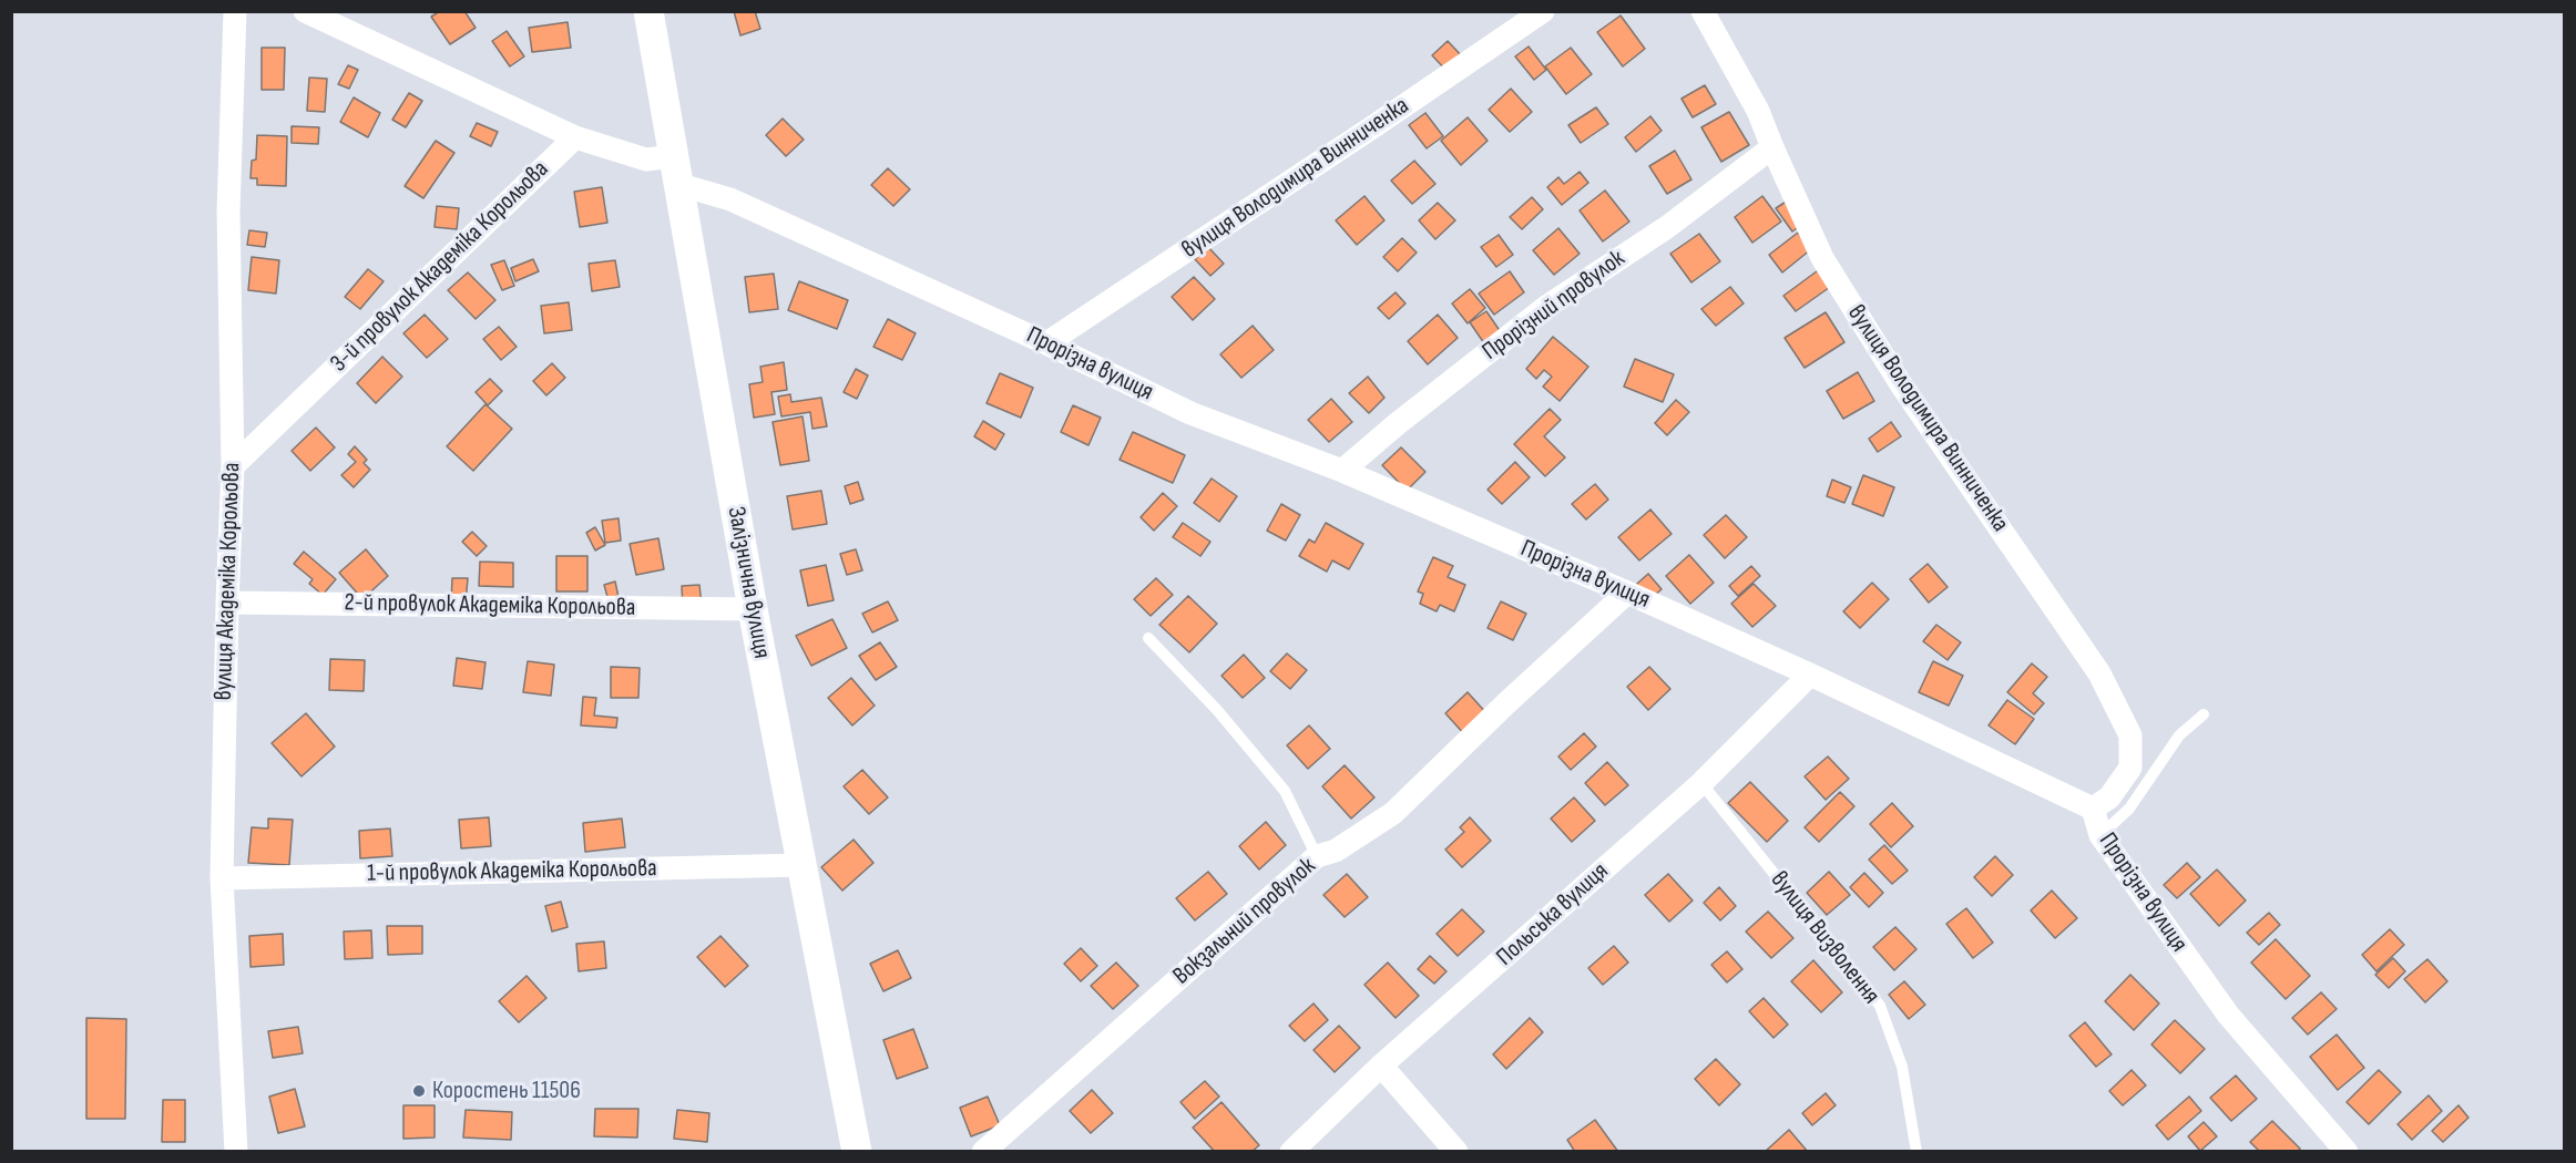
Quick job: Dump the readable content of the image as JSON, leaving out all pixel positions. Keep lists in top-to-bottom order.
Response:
{
  "streets": {
    "street": [
      "вулиця Володимира Винниченка",
      "3-й провулок Академіка Корольова",
      "Прорізний провулок",
      "Прорізна вулиця",
      "вулиця Академіка Корольова",
      "Залізнична вулиця",
      "2-й провулок Академіка Корольова",
      "1-й провулок Академіка Корольова",
      "Польська вулиця",
      "Вокзальний провулок"
    ],
    "lane": ["вулиця Визволення"]
  },
  "crossings": [
    ["вулиця Володимира Винниченка", "Прорізний провулок"],
    ["вулиця Володимира Винниченка", "Прорізна вулиця"],
    ["3-й провулок Академіка Корольова", "вулиця Академіка Корольова"],
    ["Прорізний провулок", "Прорізна вулиця"],
    ["Прорізна вулиця", "Залізнична вулиця"],
    ["Прорізна вулиця", "Польська вулиця"],
    ["Прорізна вулиця", "Вокзальний провулок"],
    ["вулиця Академіка Корольова", "2-й провулок Академіка Корольова"],
    ["вулиця Академіка Корольова", "1-й провулок Академіка Корольова"],
    ["Залізнична вулиця", "2-й провулок Академіка Корольова"],
    ["Залізнична вулиця", "1-й провулок Академіка Корольова"],
    ["Польська вулиця", "вулиця Визволення"]
  ],
  "places": ["Коростень 11506"]
}
